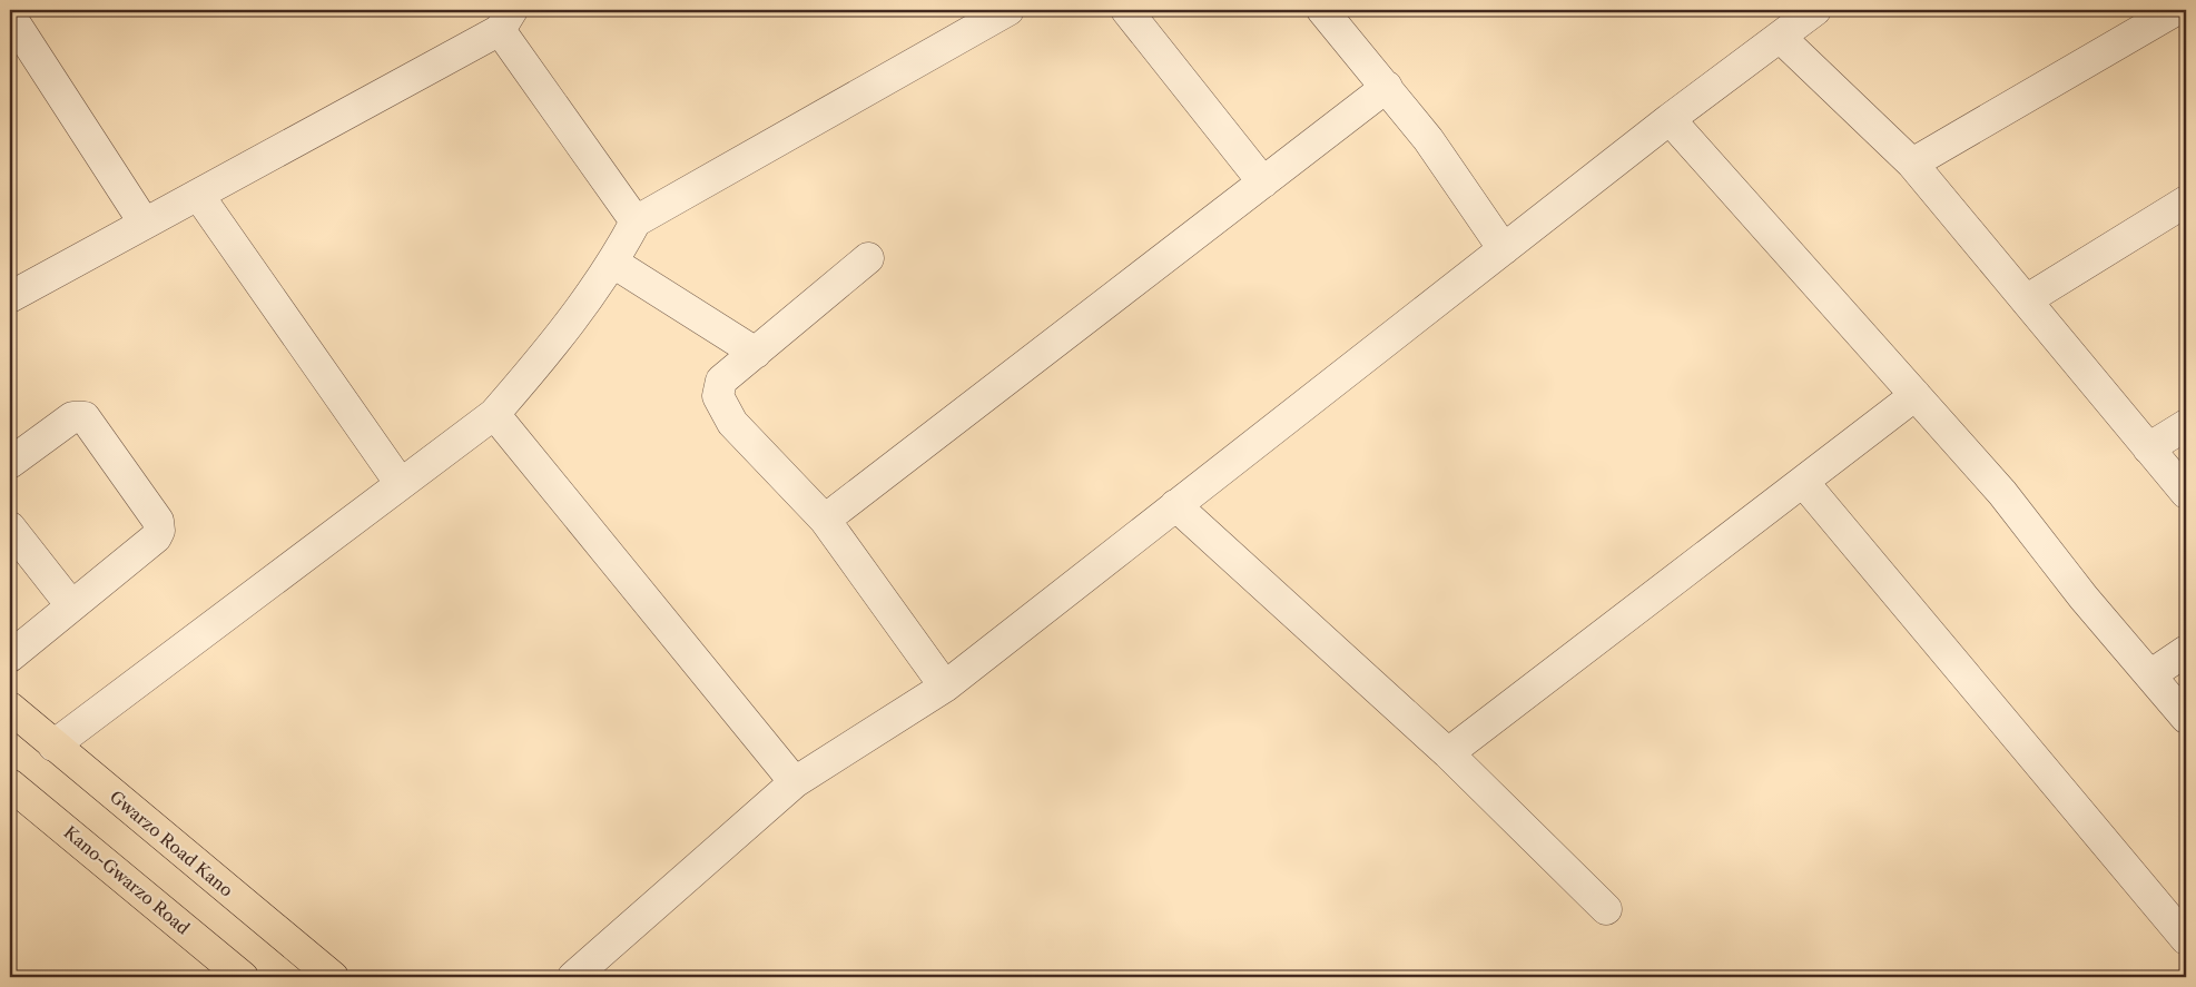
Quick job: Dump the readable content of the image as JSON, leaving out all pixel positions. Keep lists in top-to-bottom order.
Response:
{
  "streets": {
    "main road": ["Gwarzo Road Kano", "Kano-Gwarzo Road"]
  }
}
